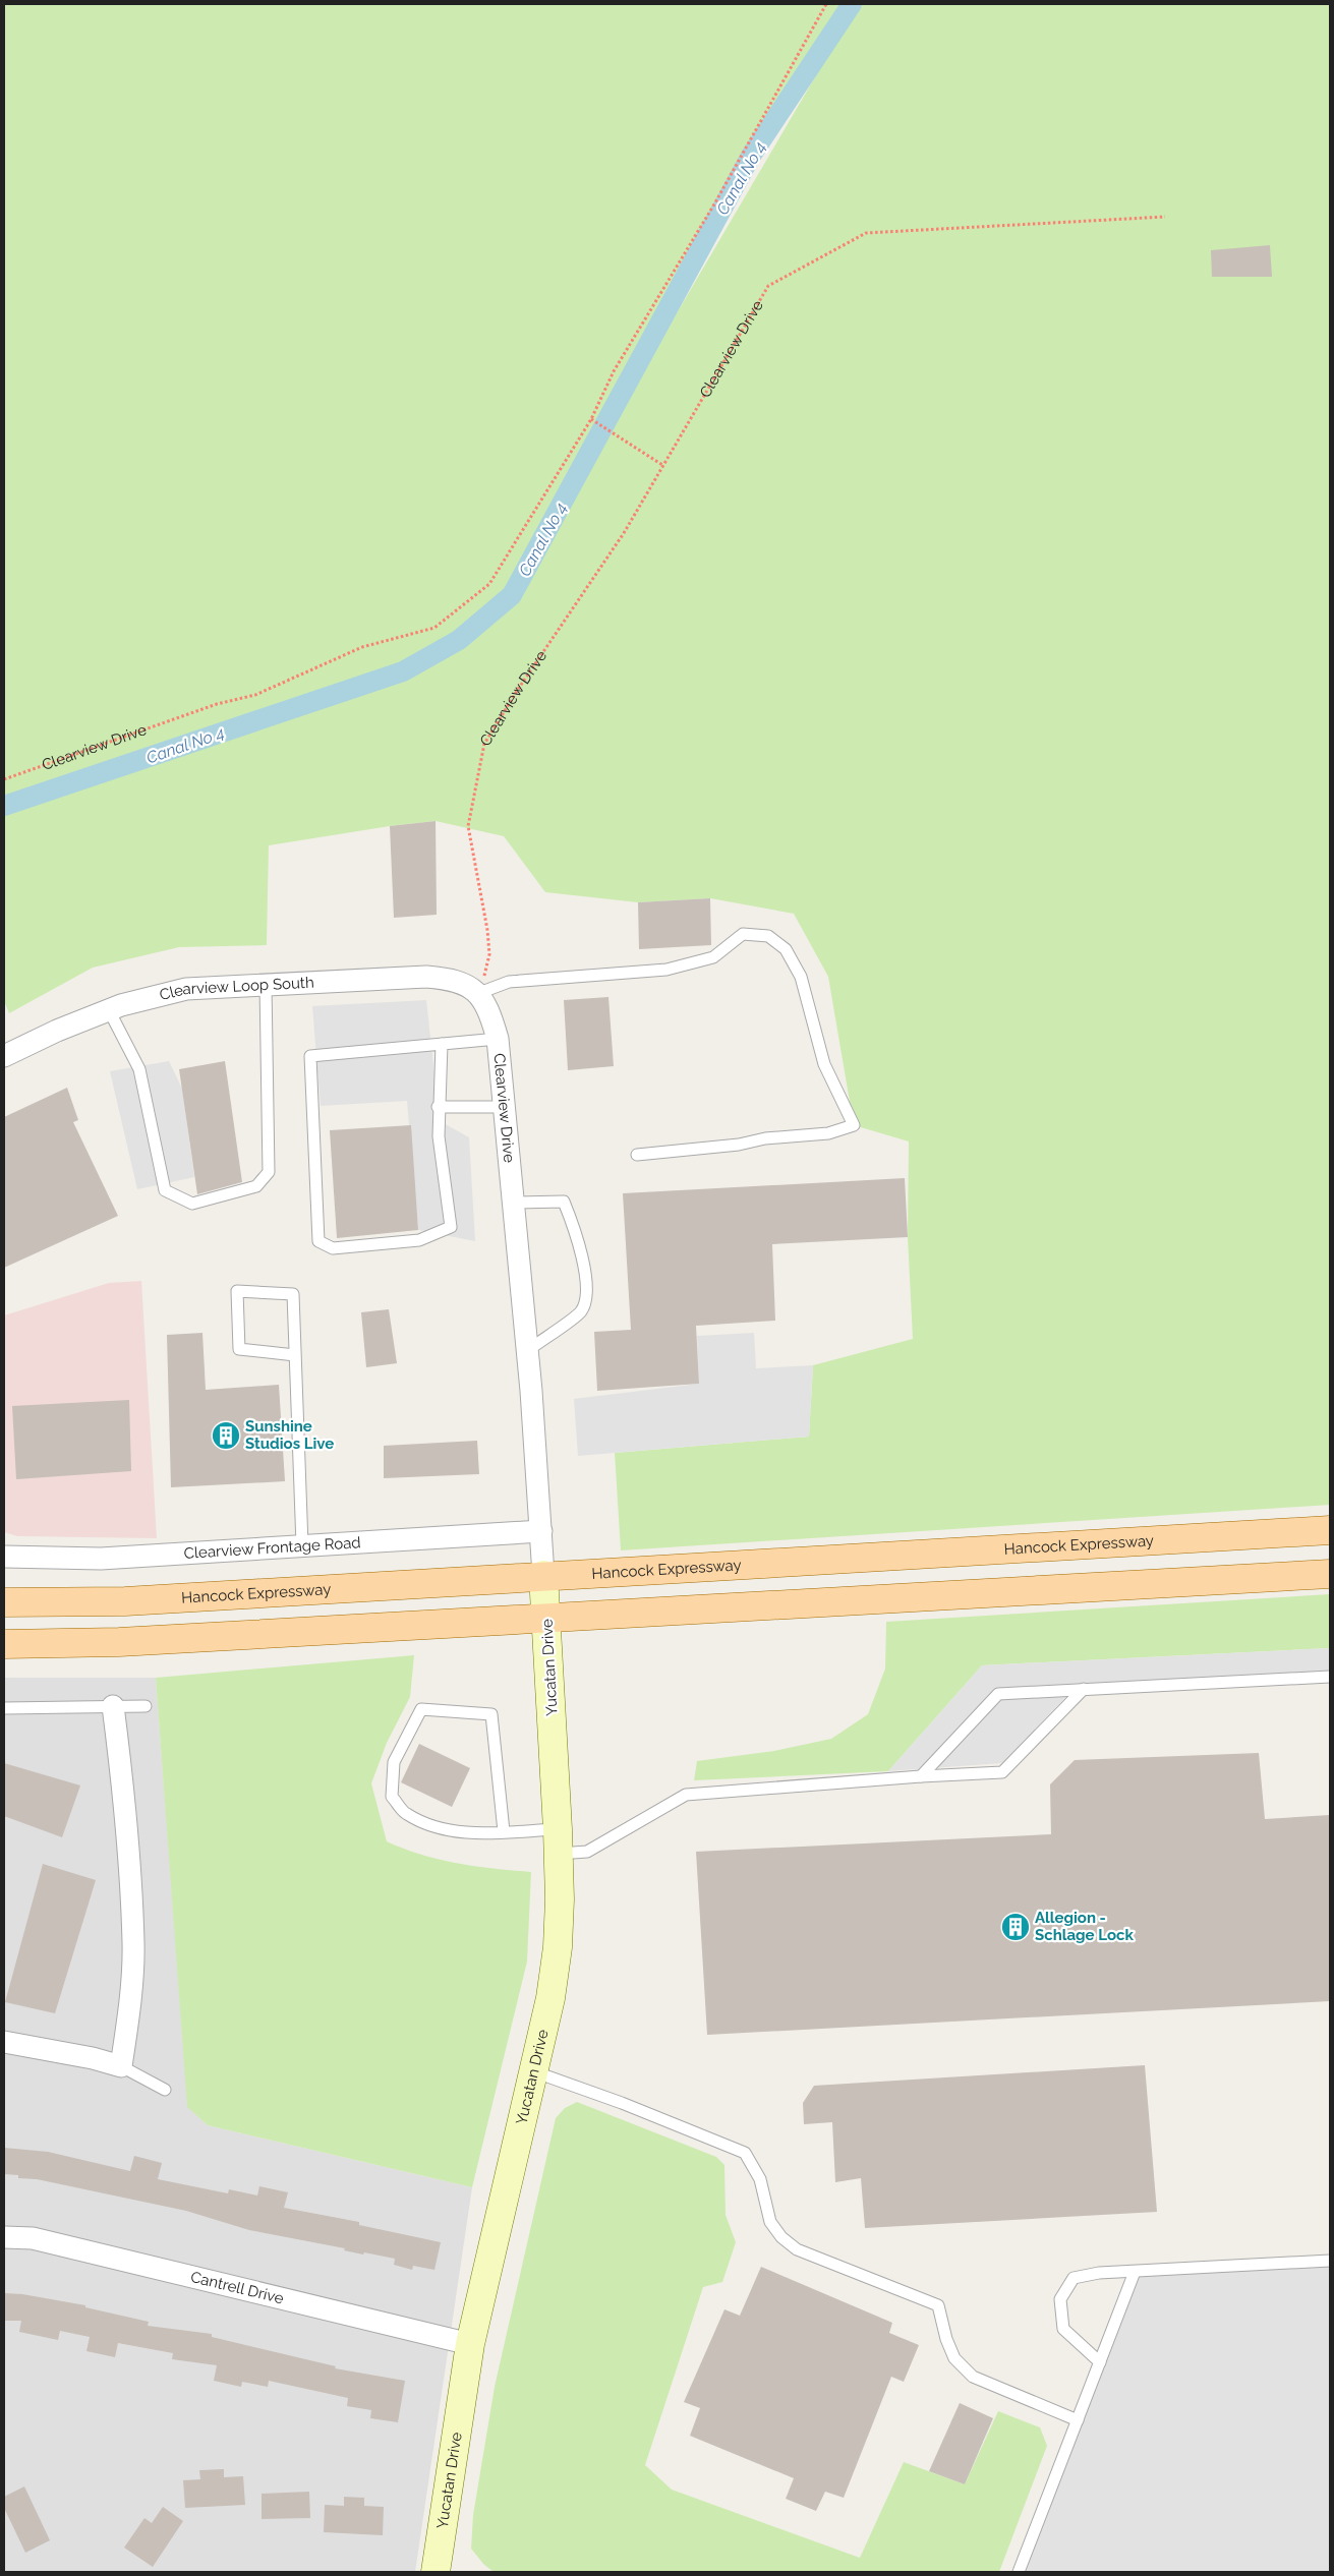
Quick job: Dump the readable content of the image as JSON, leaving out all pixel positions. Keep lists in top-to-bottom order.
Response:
{
  "streets": {
    "main road": ["Hancock Expressway"],
    "street": [
      "Clearview Drive",
      "Clearview Loop South",
      "Clearview Frontage Road",
      "Yucatan Drive",
      "Cantrell Drive"
    ]
  },
  "crossings": [
    ["Clearview Drive", "Clearview Loop South"],
    ["Clearview Drive", "Hancock Expressway"],
    ["Clearview Drive", "Clearview Frontage Road"],
    ["Clearview Drive", "Yucatan Drive"],
    ["Hancock Expressway", "Yucatan Drive"],
    ["Yucatan Drive", "Cantrell Drive"]
  ],
  "water": ["Canal No 4"],
  "places": {
    "building": ["Sunshine Studios Live", "Allegion - Schlage Lock"]
  }
}
